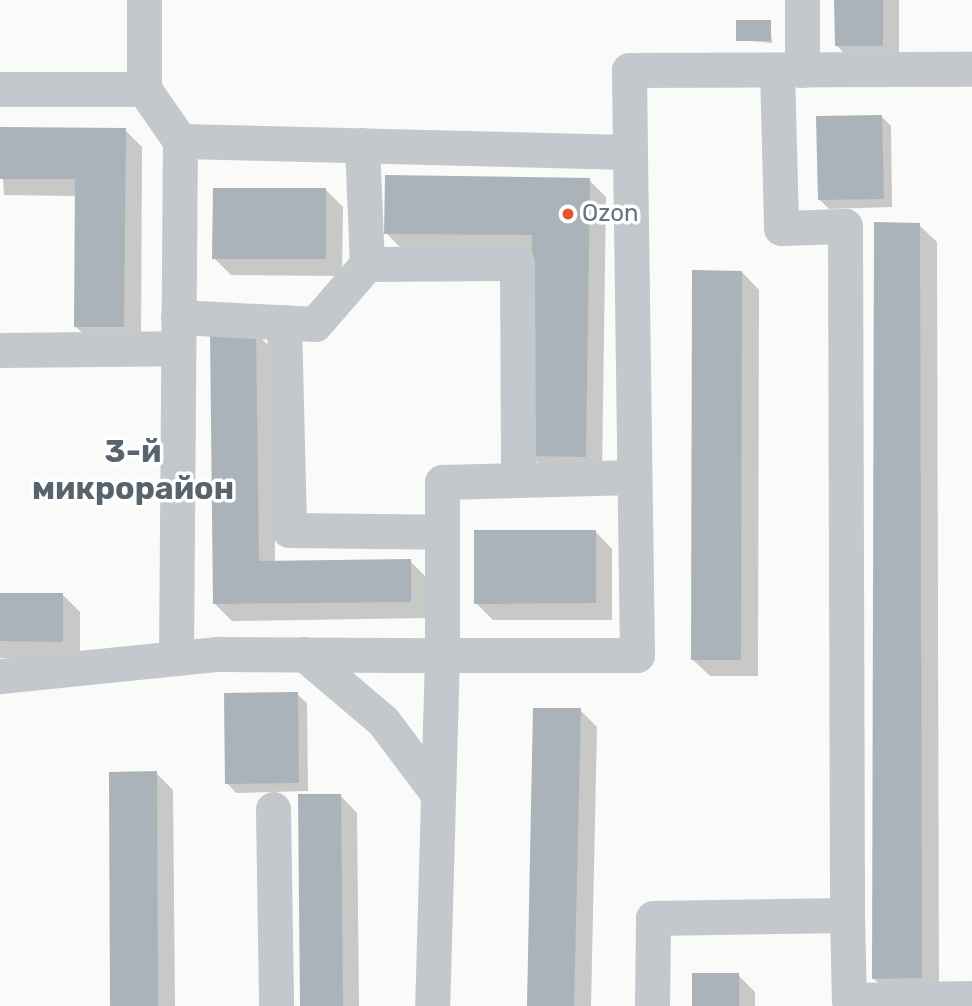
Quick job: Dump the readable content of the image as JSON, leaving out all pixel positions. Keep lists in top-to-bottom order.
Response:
{
  "districts": ["3-й микрорайон"],
  "places": ["Ozon"]
}
